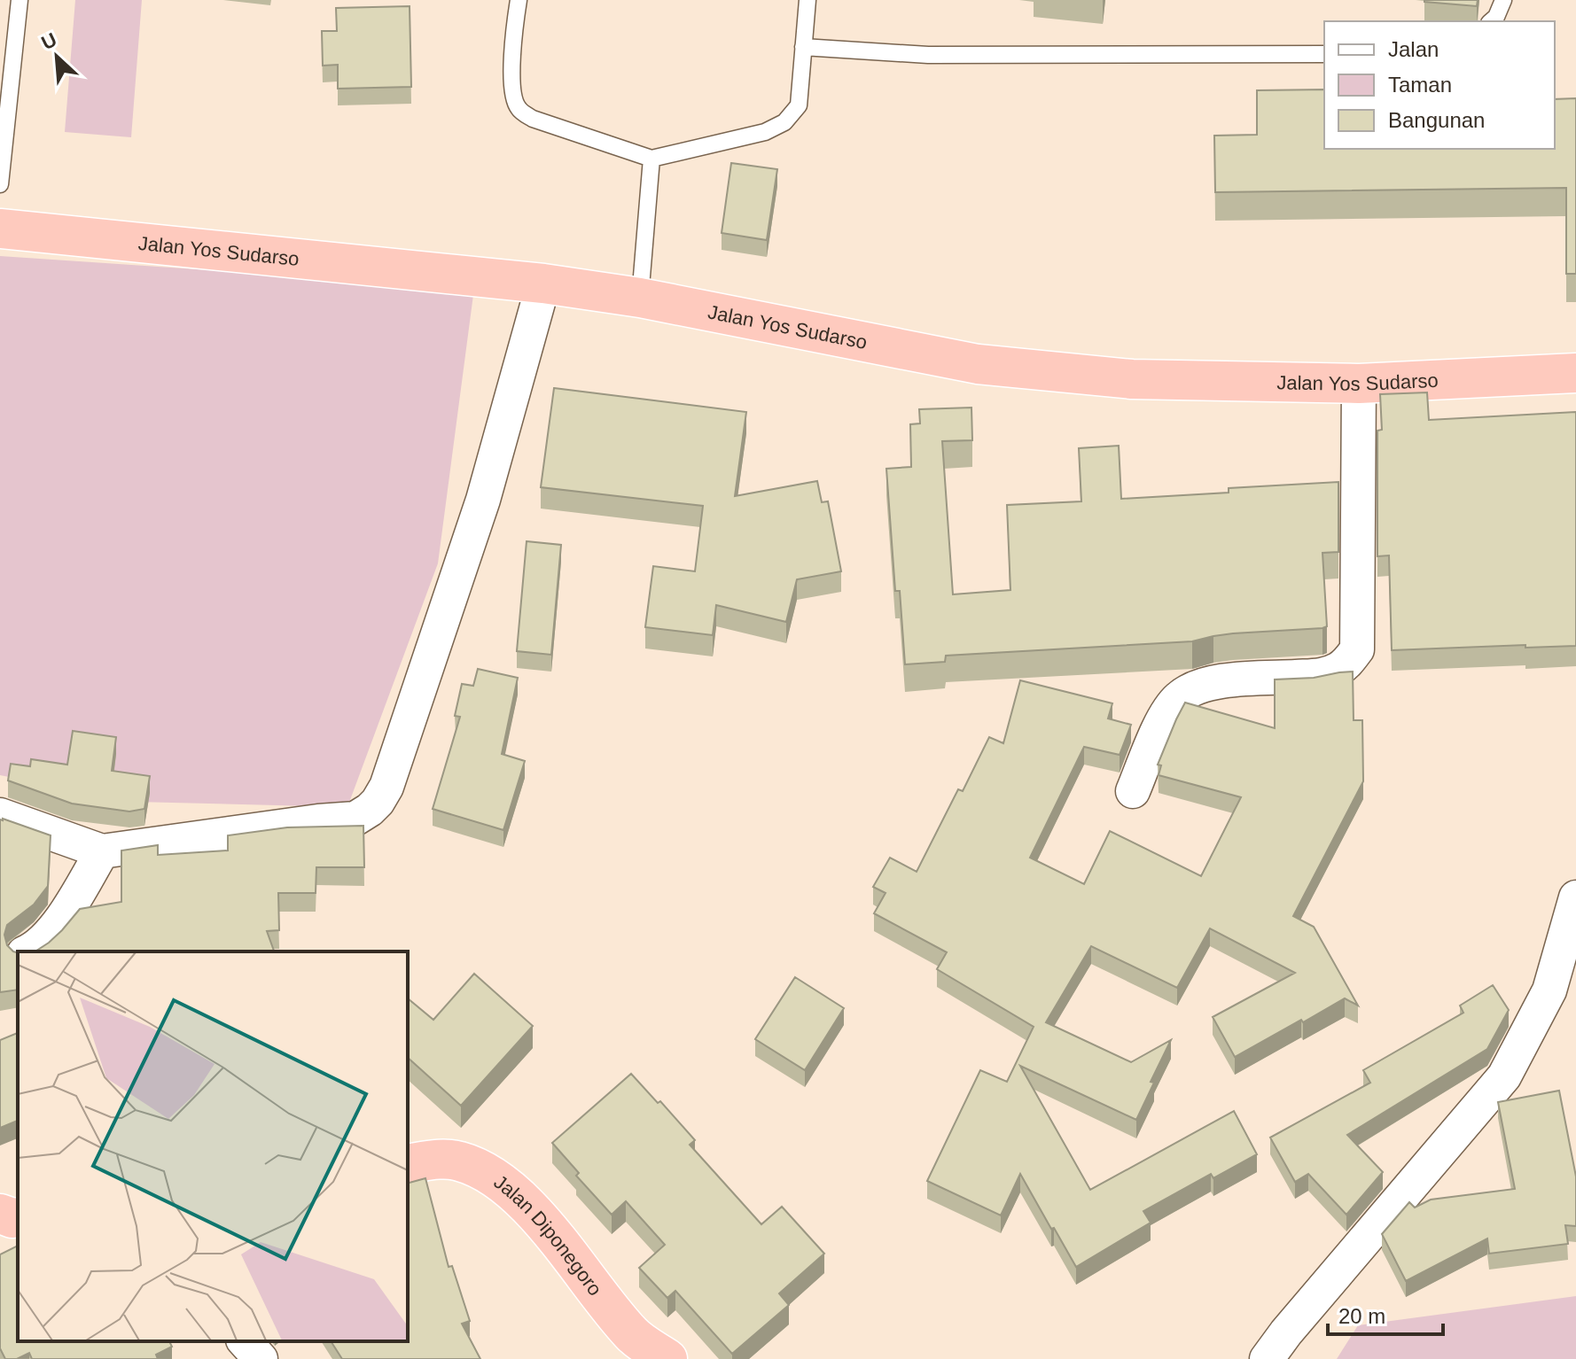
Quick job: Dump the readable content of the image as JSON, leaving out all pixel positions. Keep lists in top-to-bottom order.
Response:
{
  "streets": {
    "highway": ["Jalan Yos Sudarso", "Jalan Diponegoro"]
  },
  "legend": ["Jalan", "Taman", "Bangunan"],
  "scale_bar": "20 m",
  "north": "top left"
}
